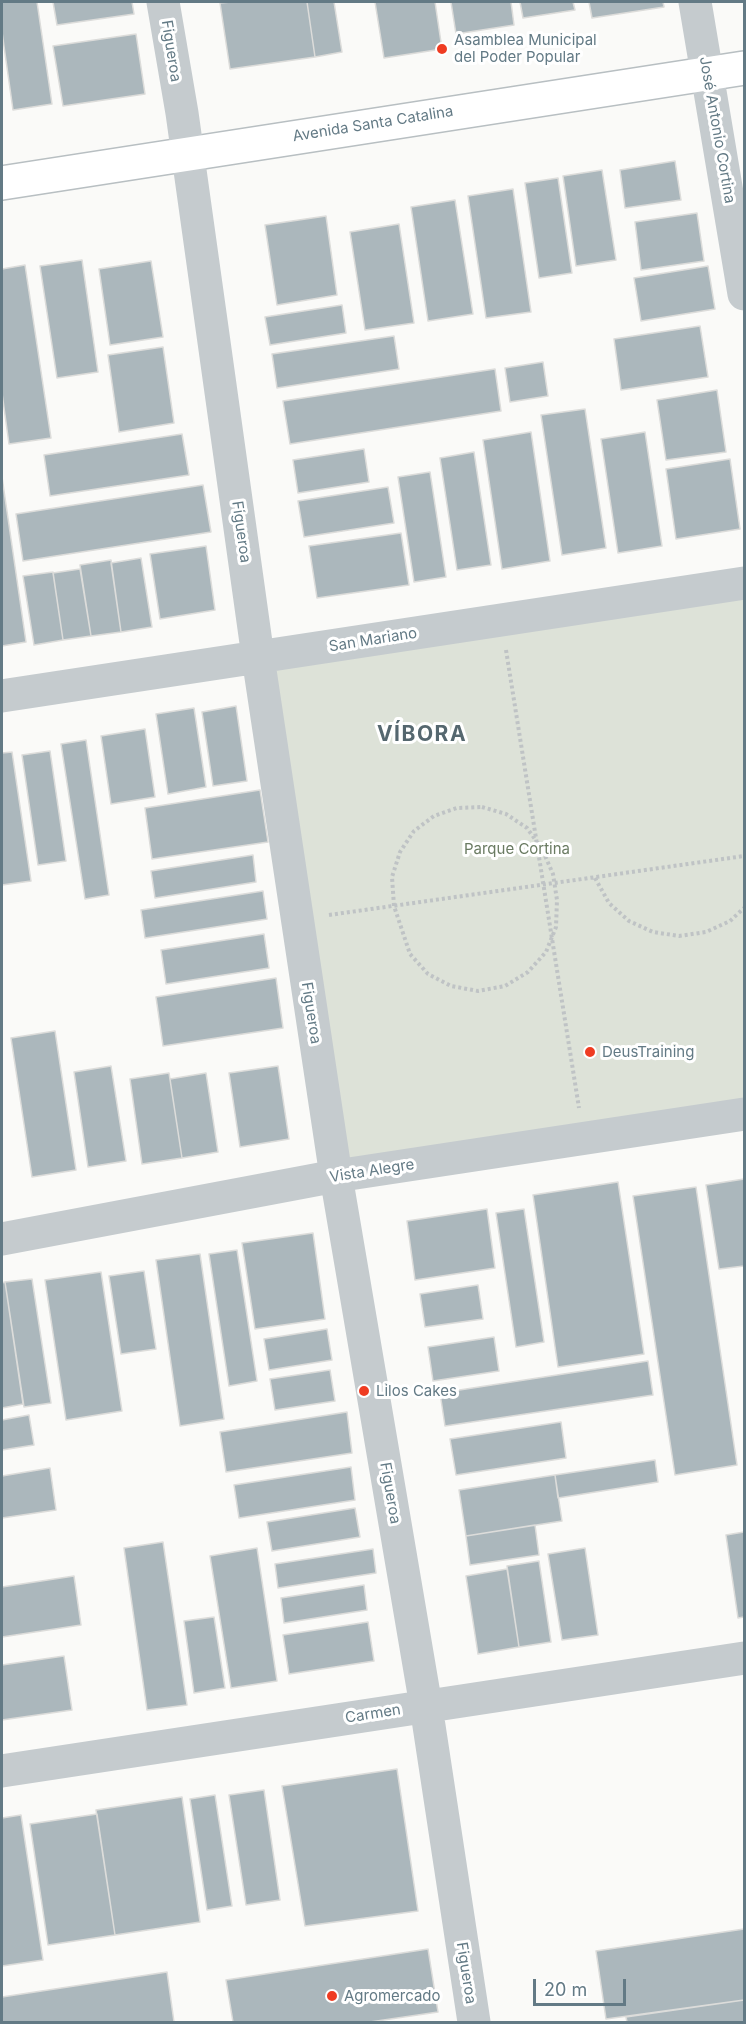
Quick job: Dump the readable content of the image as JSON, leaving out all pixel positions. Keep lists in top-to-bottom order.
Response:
{
  "streets": {
    "main road": ["Avenida Santa Catalina"],
    "street": [
      "Figueroa",
      "José Antonio Cortina",
      "San Mariano",
      "Vista Alegre",
      "Carmen"
    ]
  },
  "crossings": [
    ["Figueroa", "Avenida Santa Catalina"],
    ["Figueroa", "San Mariano"],
    ["Figueroa", "Vista Alegre"],
    ["Figueroa", "Carmen"],
    ["Avenida Santa Catalina", "José Antonio Cortina"]
  ],
  "districts": ["VÍBORA"],
  "parks": ["Parque Cortina"],
  "places": [
    "Asamblea Municipal del Poder Popular",
    "DeusTraining",
    "Lilos Cakes",
    "Agromercado"
  ],
  "scale_bar": "20 m"
}
